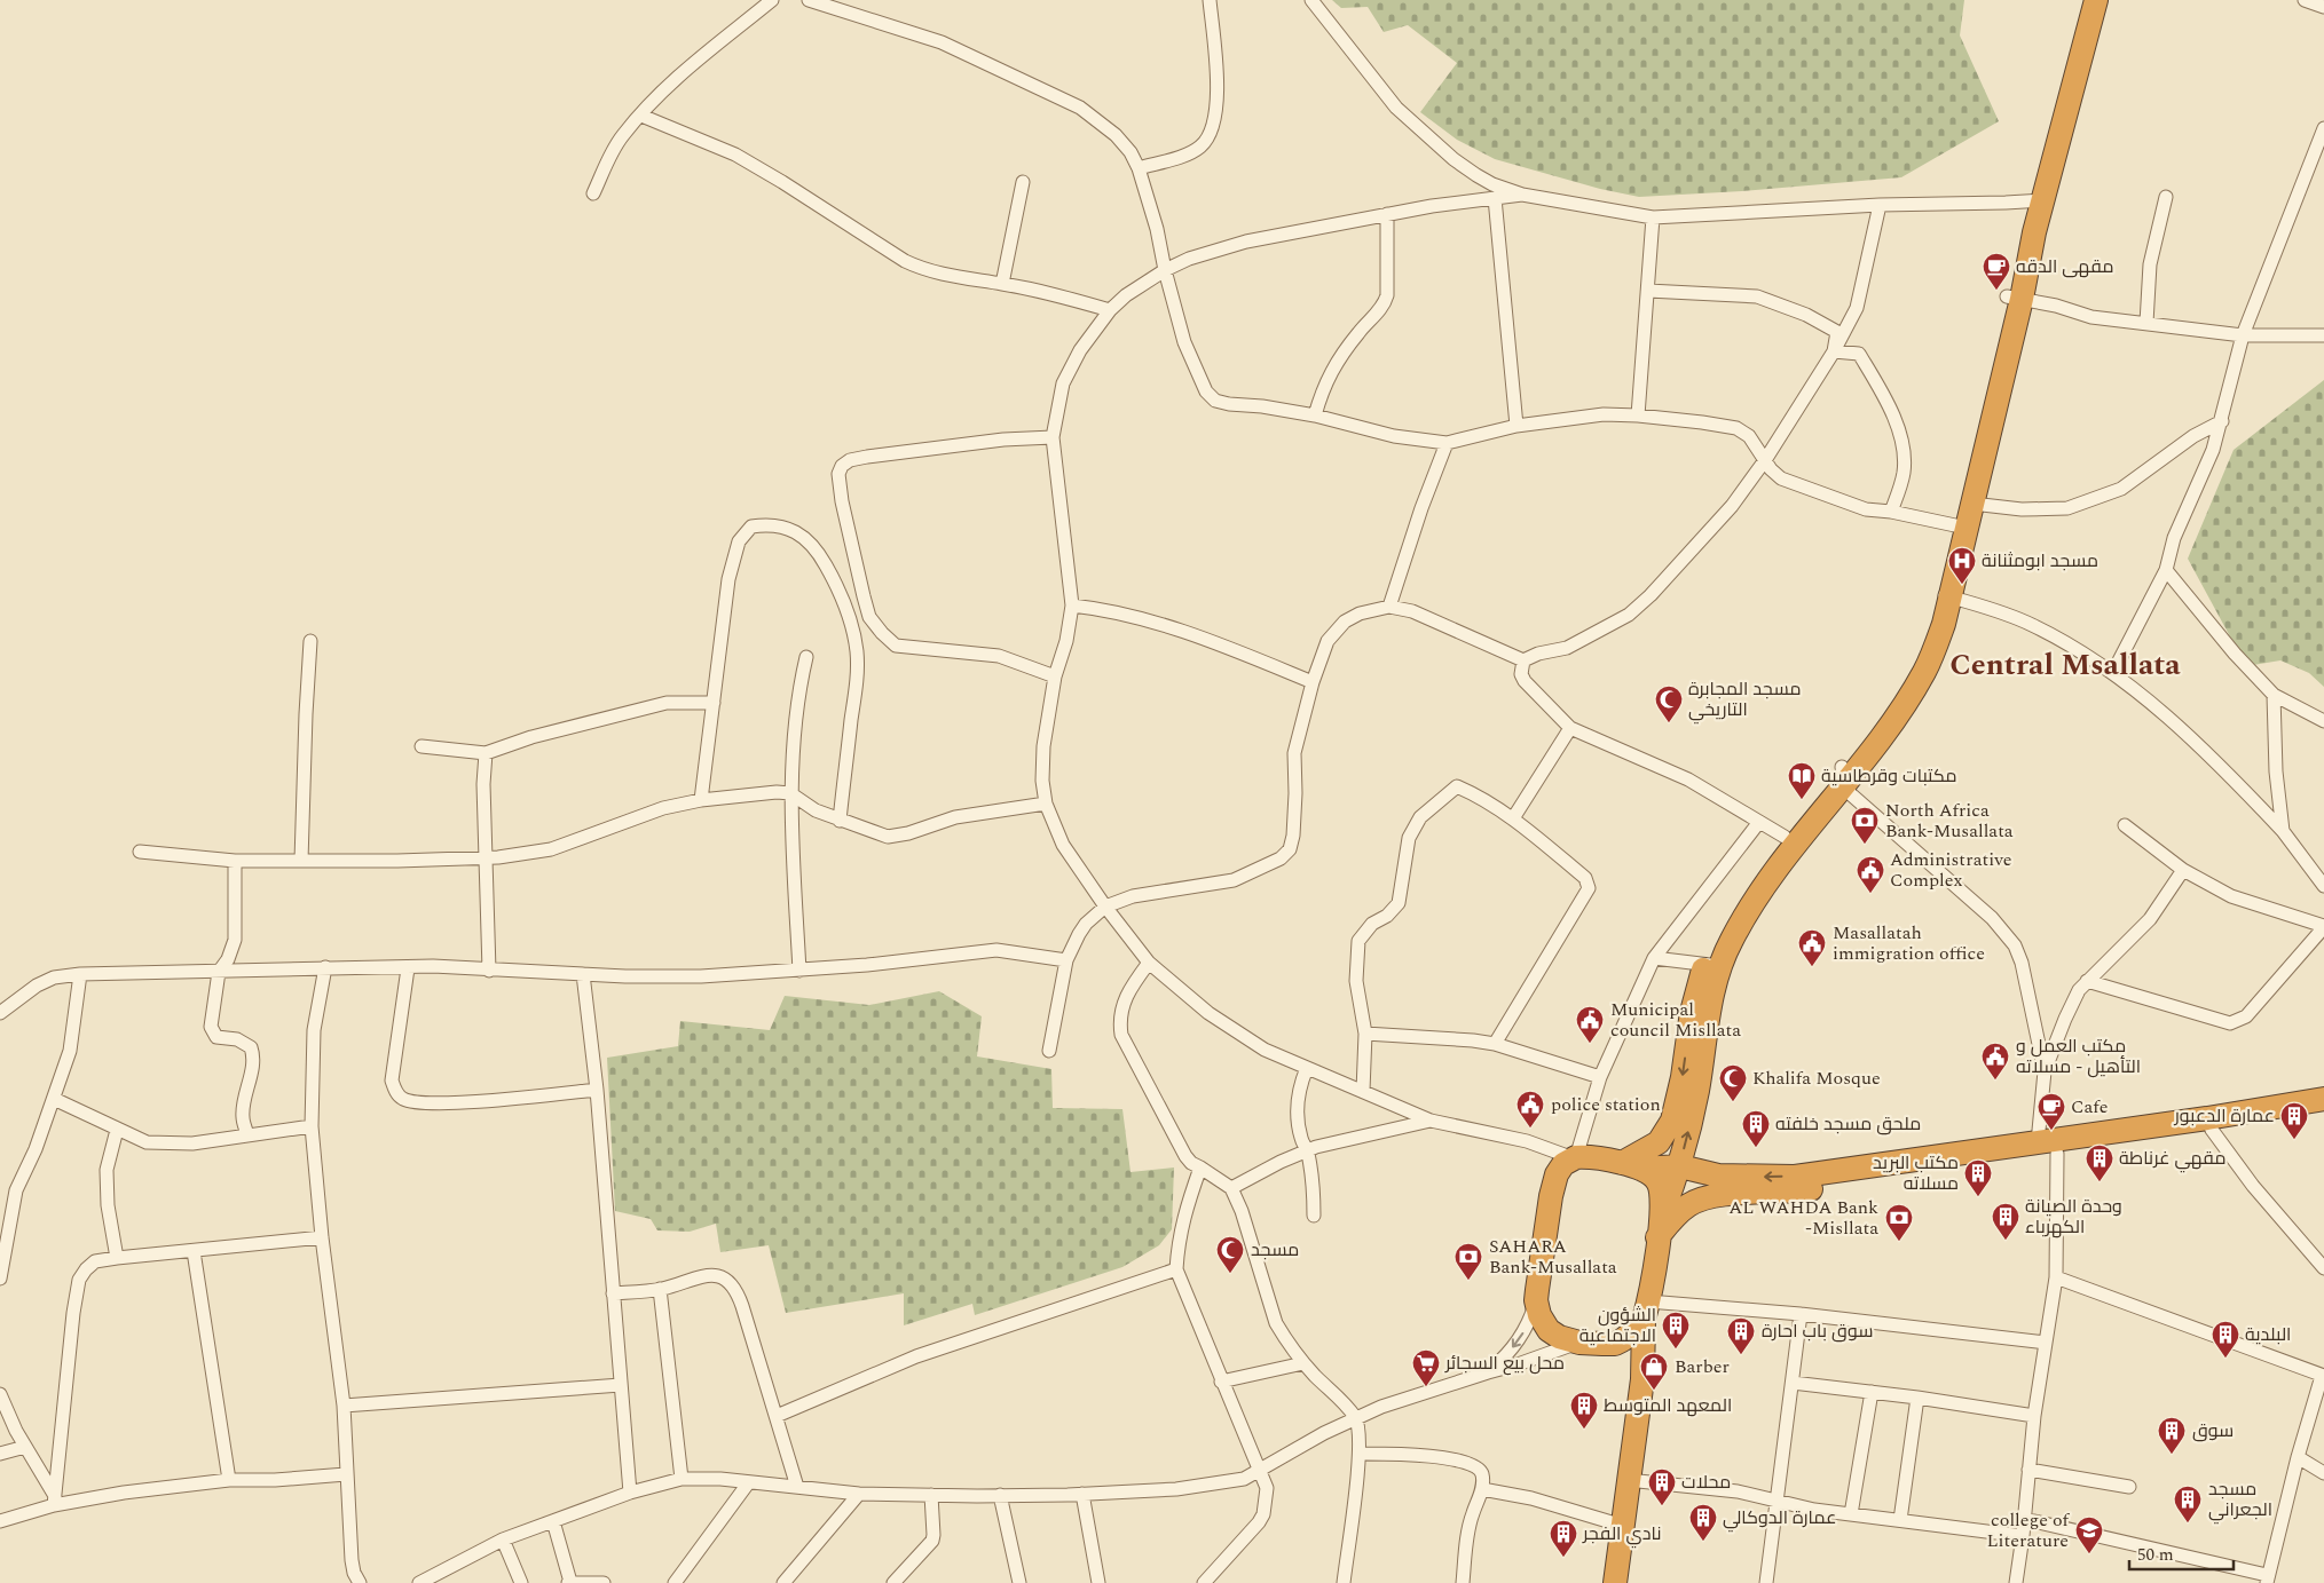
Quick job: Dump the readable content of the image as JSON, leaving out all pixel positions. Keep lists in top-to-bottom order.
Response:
{
  "districts": ["Central Msallata"],
  "places": {
    "cafe": ["مقهى الدقه", "Cafe"],
    "hospital": ["مسجد ابومثنانة"],
    "mosque": ["مسجد المجابرة التاريخي", "Khalifa Mosque", "مسجد"],
    "library": ["مكتبات وقرطاسية"],
    "bank": ["North Africa Bank-Musallata", "AL WAHDA Bank -Misllata", "SAHARA Bank-Musallata"],
    "public building": [
      "Administrative Complex",
      "Masallatah immigration office",
      "Municipal council Misllata",
      "مكتب العمل و التأهيل - مسلاته",
      "police station"
    ],
    "building": [
      "عمارة الدعبور",
      "ملحق مسجد خلفته",
      "مقهي غرناطة",
      "مكتب البريد مسلاته",
      "وحدة الصيانة الكهرباء",
      "الشؤون الاجتماعية",
      "سوق باب احارة",
      "البلدية",
      "المعهد المتوسط",
      "سوق",
      "محلات",
      "مسجد الجعراني",
      "عمارة الدوكالي",
      "نادي الفجر"
    ],
    "supermarket": ["محل بيع السجائر"],
    "shop": ["Barber"],
    "school or university": ["college of Literature"]
  },
  "scale_bar": "50 m"
}
